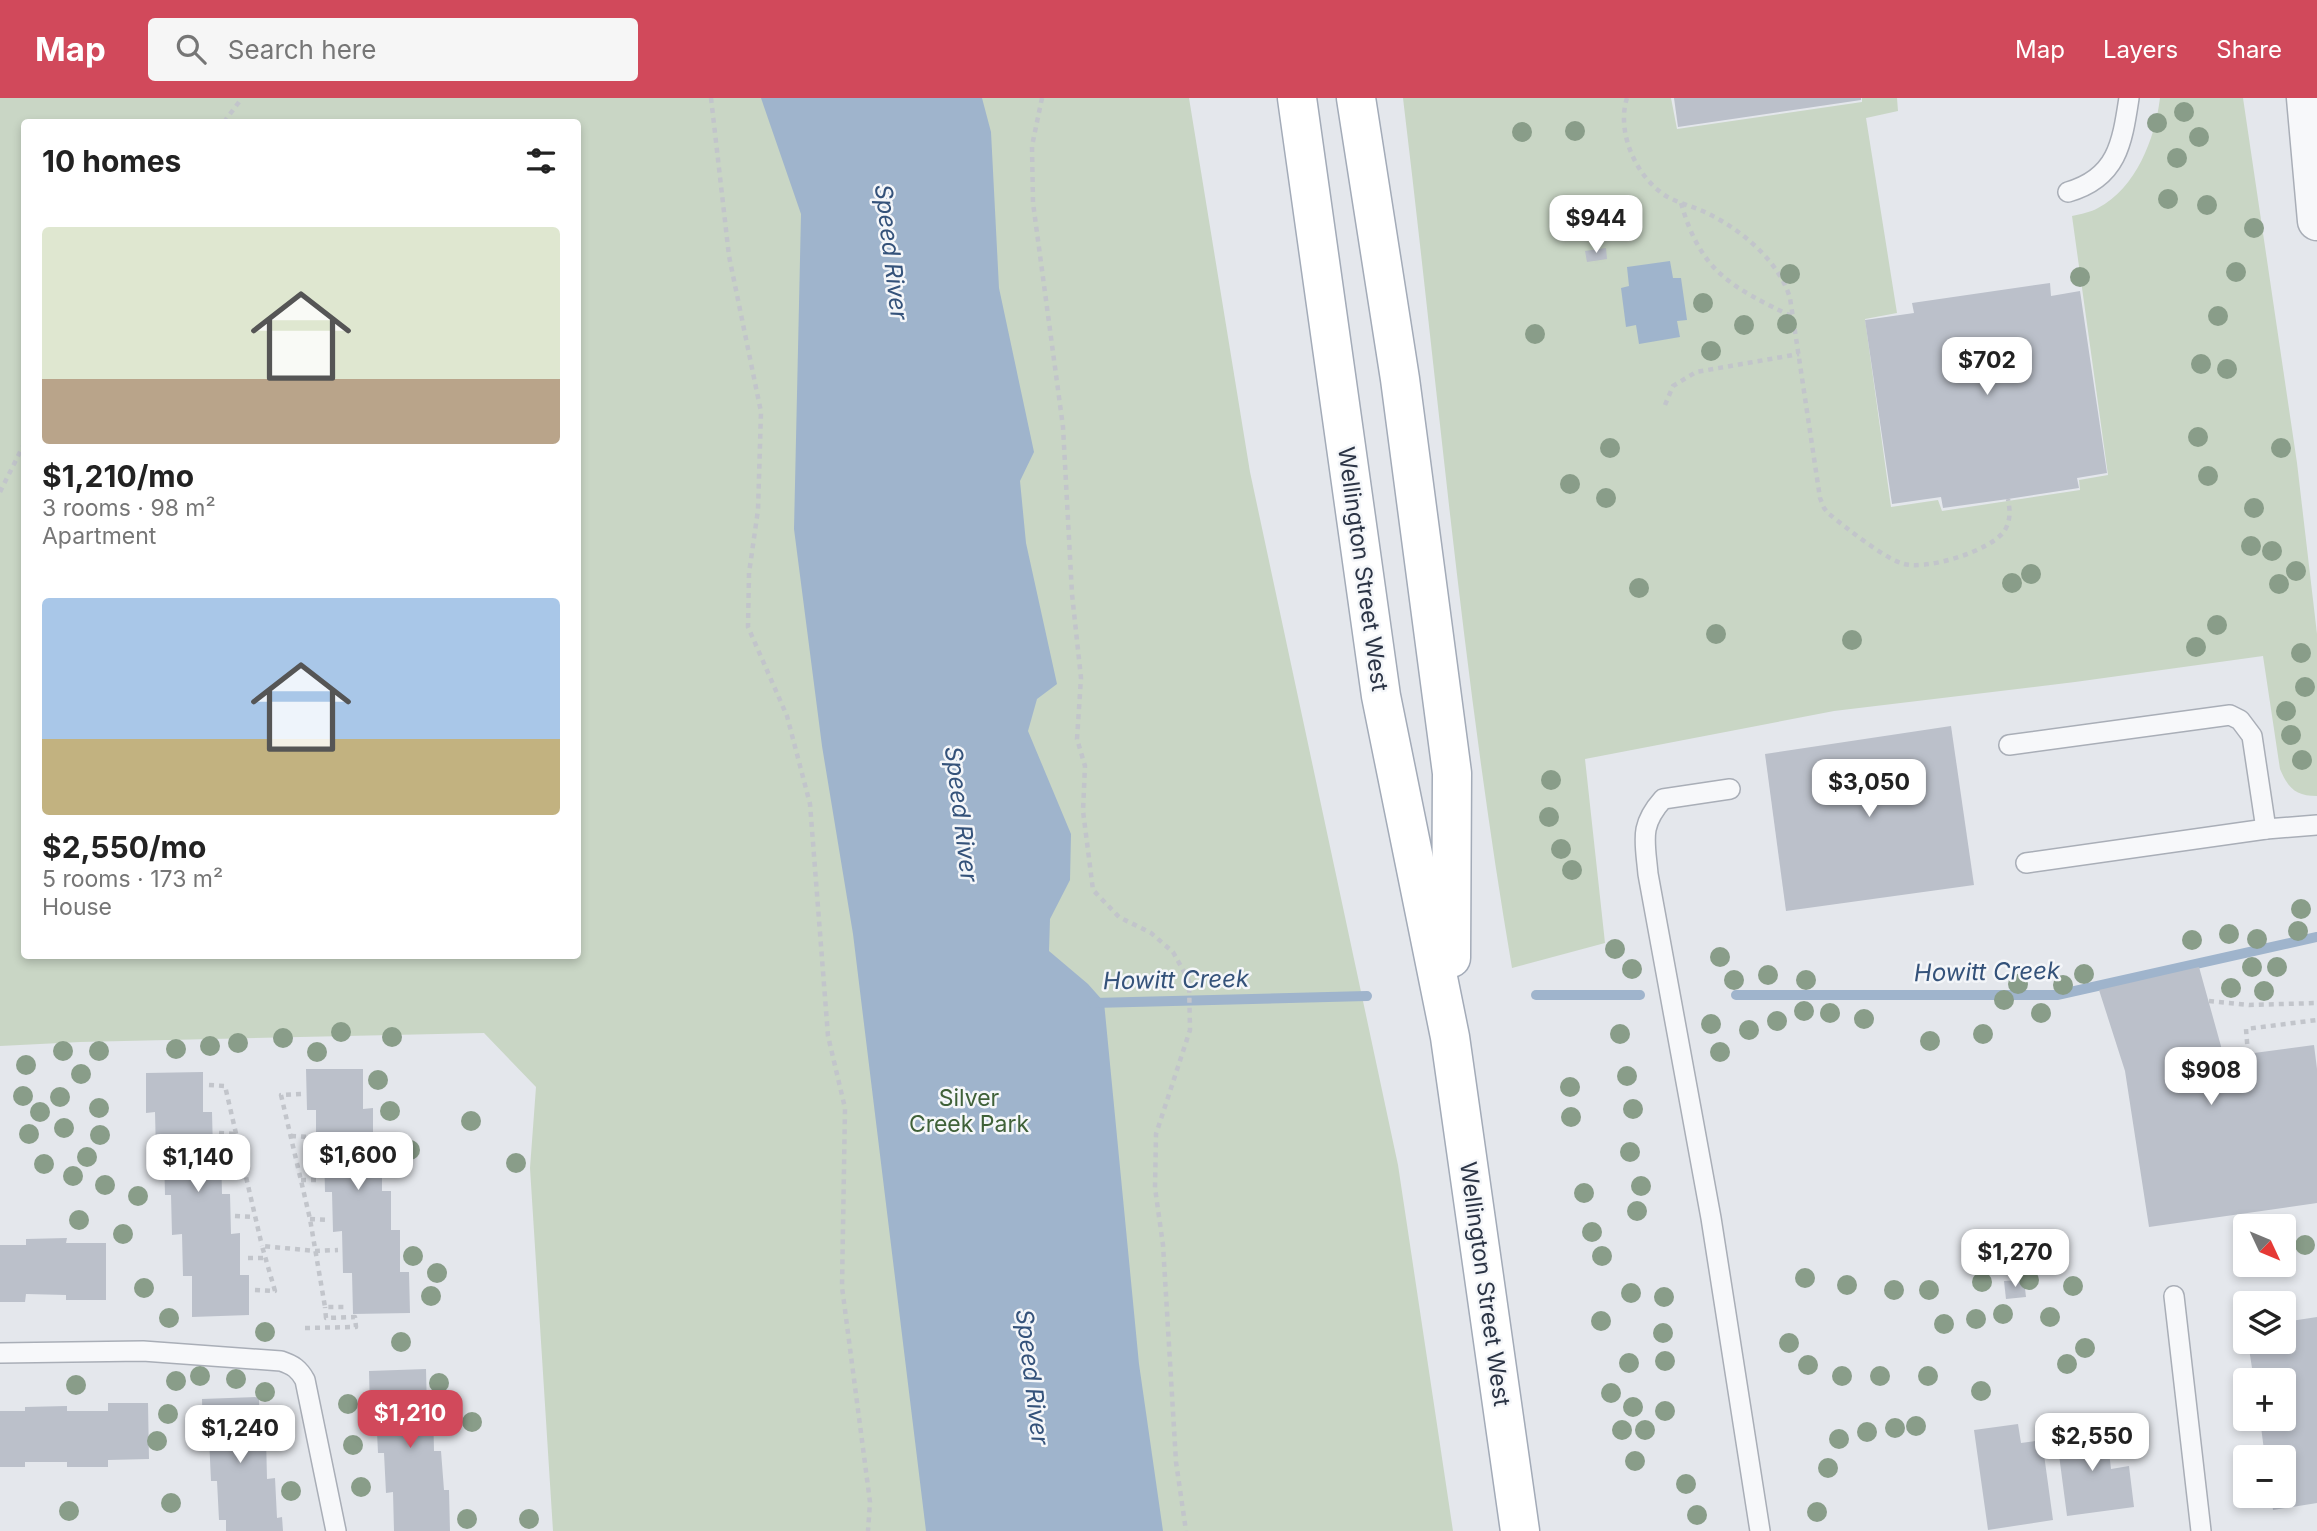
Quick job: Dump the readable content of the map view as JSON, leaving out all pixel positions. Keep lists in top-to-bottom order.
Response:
{
  "streets": {
    "main road": ["Wellington Street West"]
  },
  "water": ["Speed River", "Howitt Creek"],
  "parks": ["Silver Creek Park"],
  "north": "bottom right",
  "page": {
    "header": "Map",
    "search": "Search here",
    "nav": ["Map", "Layers", "Share"],
    "heading": "10 homes",
    "price": [
      "$944",
      "$702",
      "$3,050",
      "$908",
      "$1,600",
      "$1,140",
      "$1,270",
      "$1,210",
      "$1,240",
      "$2,550"
    ],
    "list": [
      {
        "name": "$1,210/mo",
        "note": "3 rooms · 98 m² · Apartment"
      },
      {
        "name": "$2,550/mo",
        "note": "5 rooms · 173 m² · House"
      }
    ],
    "map_buttons": ["+", "−"]
  }
}
